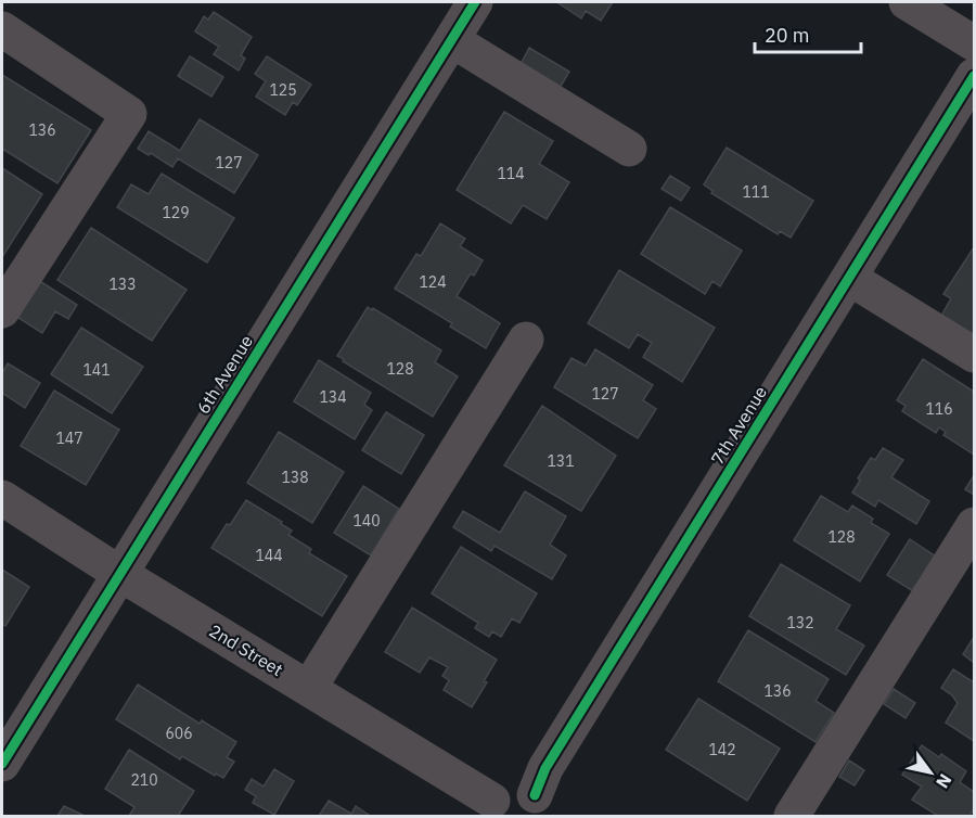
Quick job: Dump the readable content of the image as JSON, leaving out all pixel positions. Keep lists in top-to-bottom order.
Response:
{
  "streets": {
    "street": ["6th Avenue", "7th Avenue", "2nd Street"]
  },
  "crossings": [
    ["6th Avenue", "2nd Street"]
  ],
  "house_numbers": [
    "125",
    "136",
    "127",
    "114",
    "111",
    "129",
    "124",
    "133",
    "128",
    "141",
    "127",
    "134",
    "116",
    "147",
    "131",
    "138",
    "140",
    "128",
    "144",
    "132",
    "136",
    "606",
    "142",
    "210"
  ],
  "scale_bar": "20 m",
  "north": "bottom right"
}
